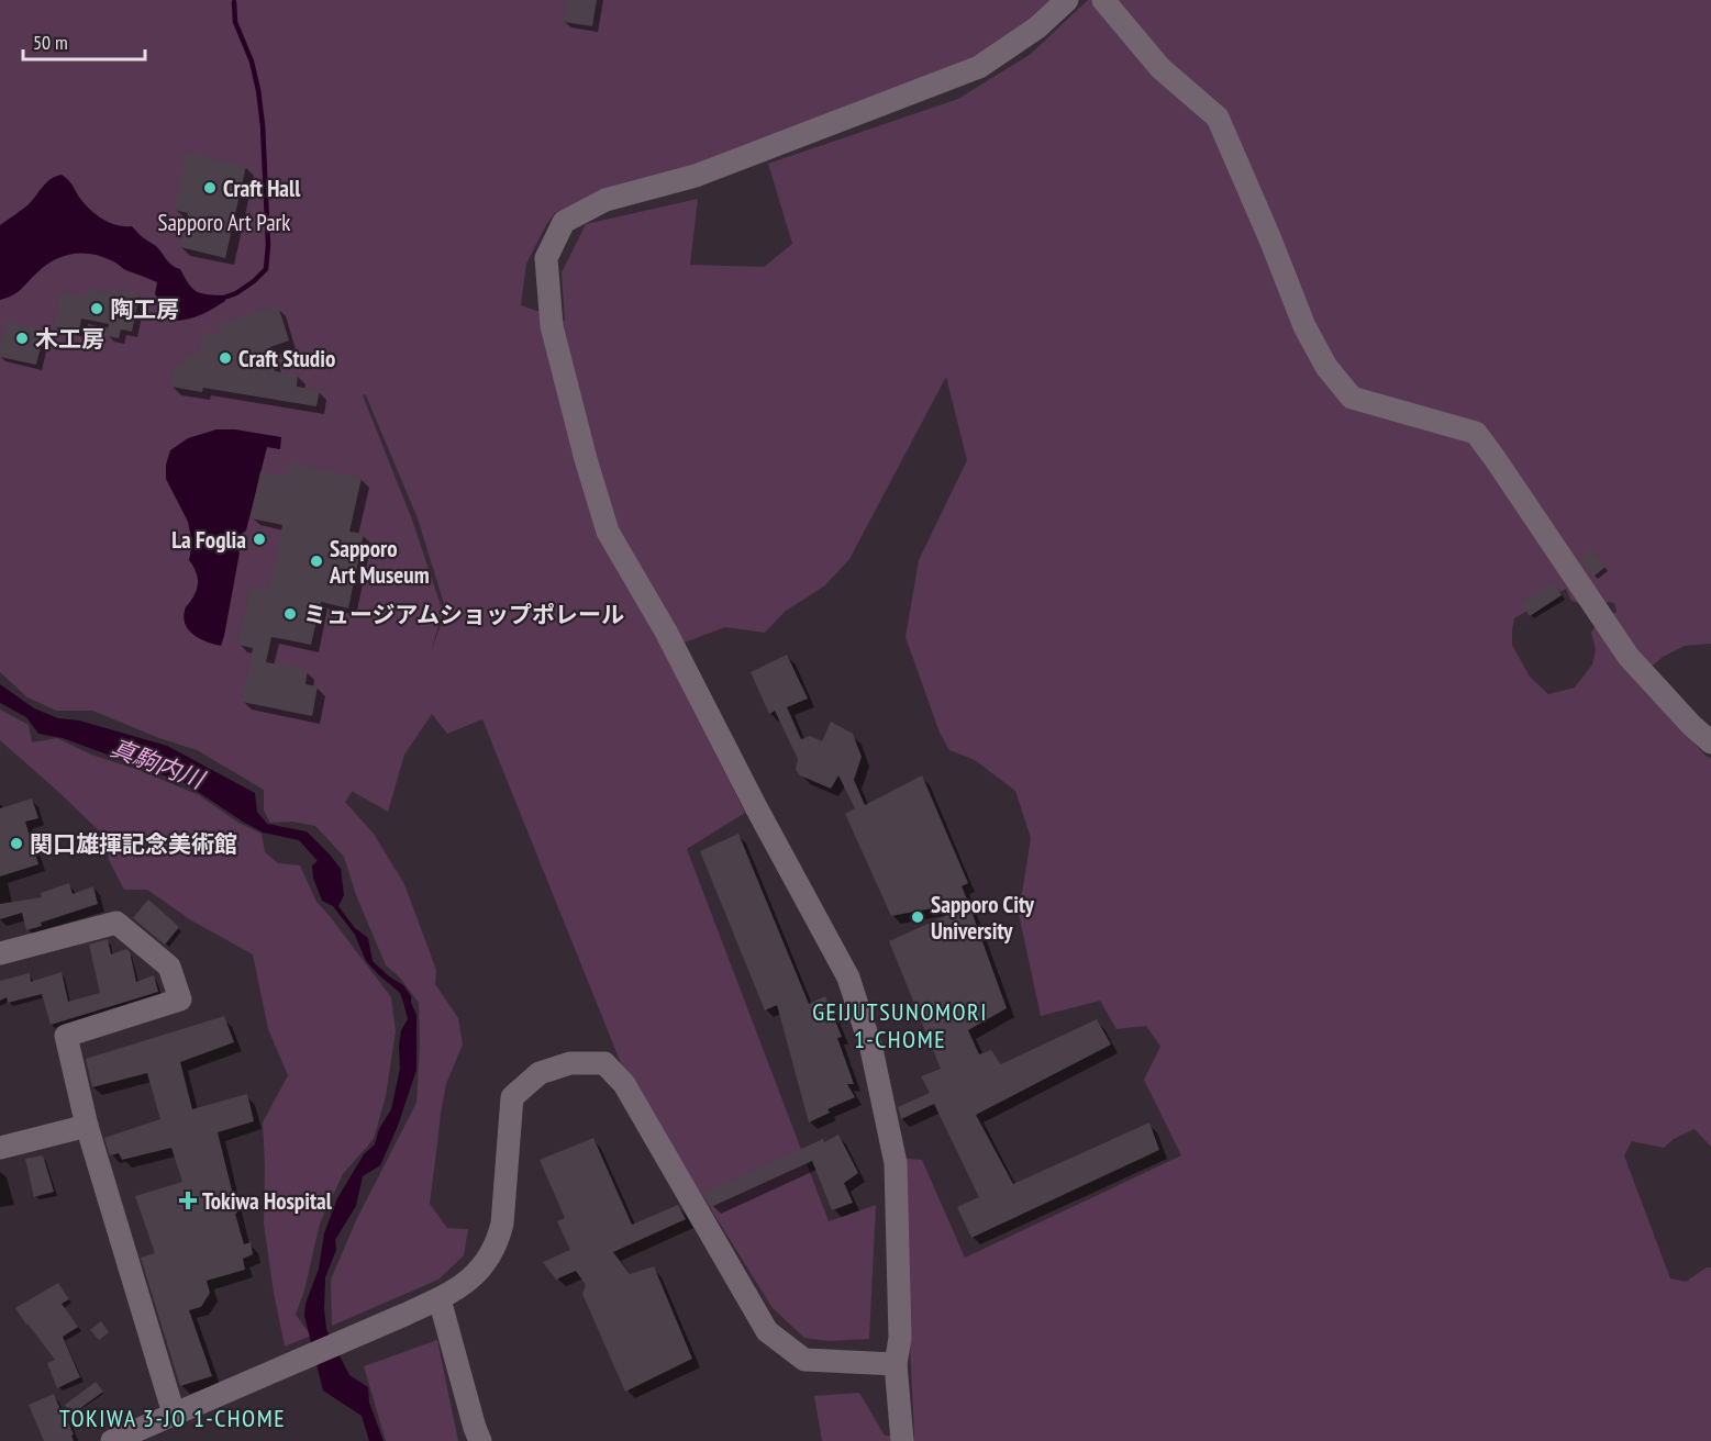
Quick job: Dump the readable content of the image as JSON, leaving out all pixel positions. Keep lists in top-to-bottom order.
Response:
{
  "districts": ["GEIJUTSUNOMORI 1-CHOME", "TOKIWA 3-JO 1-CHOME"],
  "water": ["真駒内川"],
  "parks": ["Sapporo Art Park"],
  "places": {
    "other": [
      "Craft Hall",
      "陶工房",
      "木工房",
      "Craft Studio",
      "La Foglia",
      "Sapporo Art Museum",
      "ミュージアムショップポレール",
      "関口雄揮記念美術館",
      "Sapporo City University"
    ],
    "health": ["Tokiwa Hospital"]
  },
  "scale_bar": "50 m"
}
